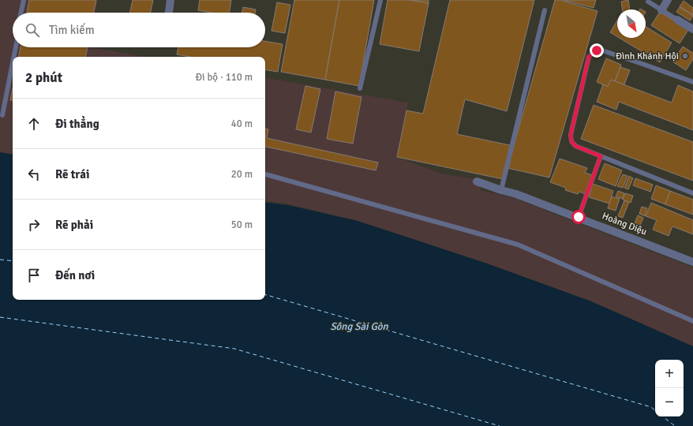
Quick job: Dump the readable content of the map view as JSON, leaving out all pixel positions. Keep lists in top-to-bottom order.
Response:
{
  "streets": {
    "street": ["Hoàng Diệu"]
  },
  "water": ["Sông Sài Gòn"],
  "places": ["Đình Khánh Hội"],
  "north": "bottom right",
  "page": {
    "search": "Tìm kiếm",
    "heading": ["2 phút", "Đi bộ · 110 m"],
    "list": [
      ["Đi thẳng", "40 m"],
      ["Rẽ trái", "20 m"],
      ["Rẽ phải", "50 m"],
      "Đến nơi"
    ],
    "map_buttons": ["+", "−"]
  }
}
